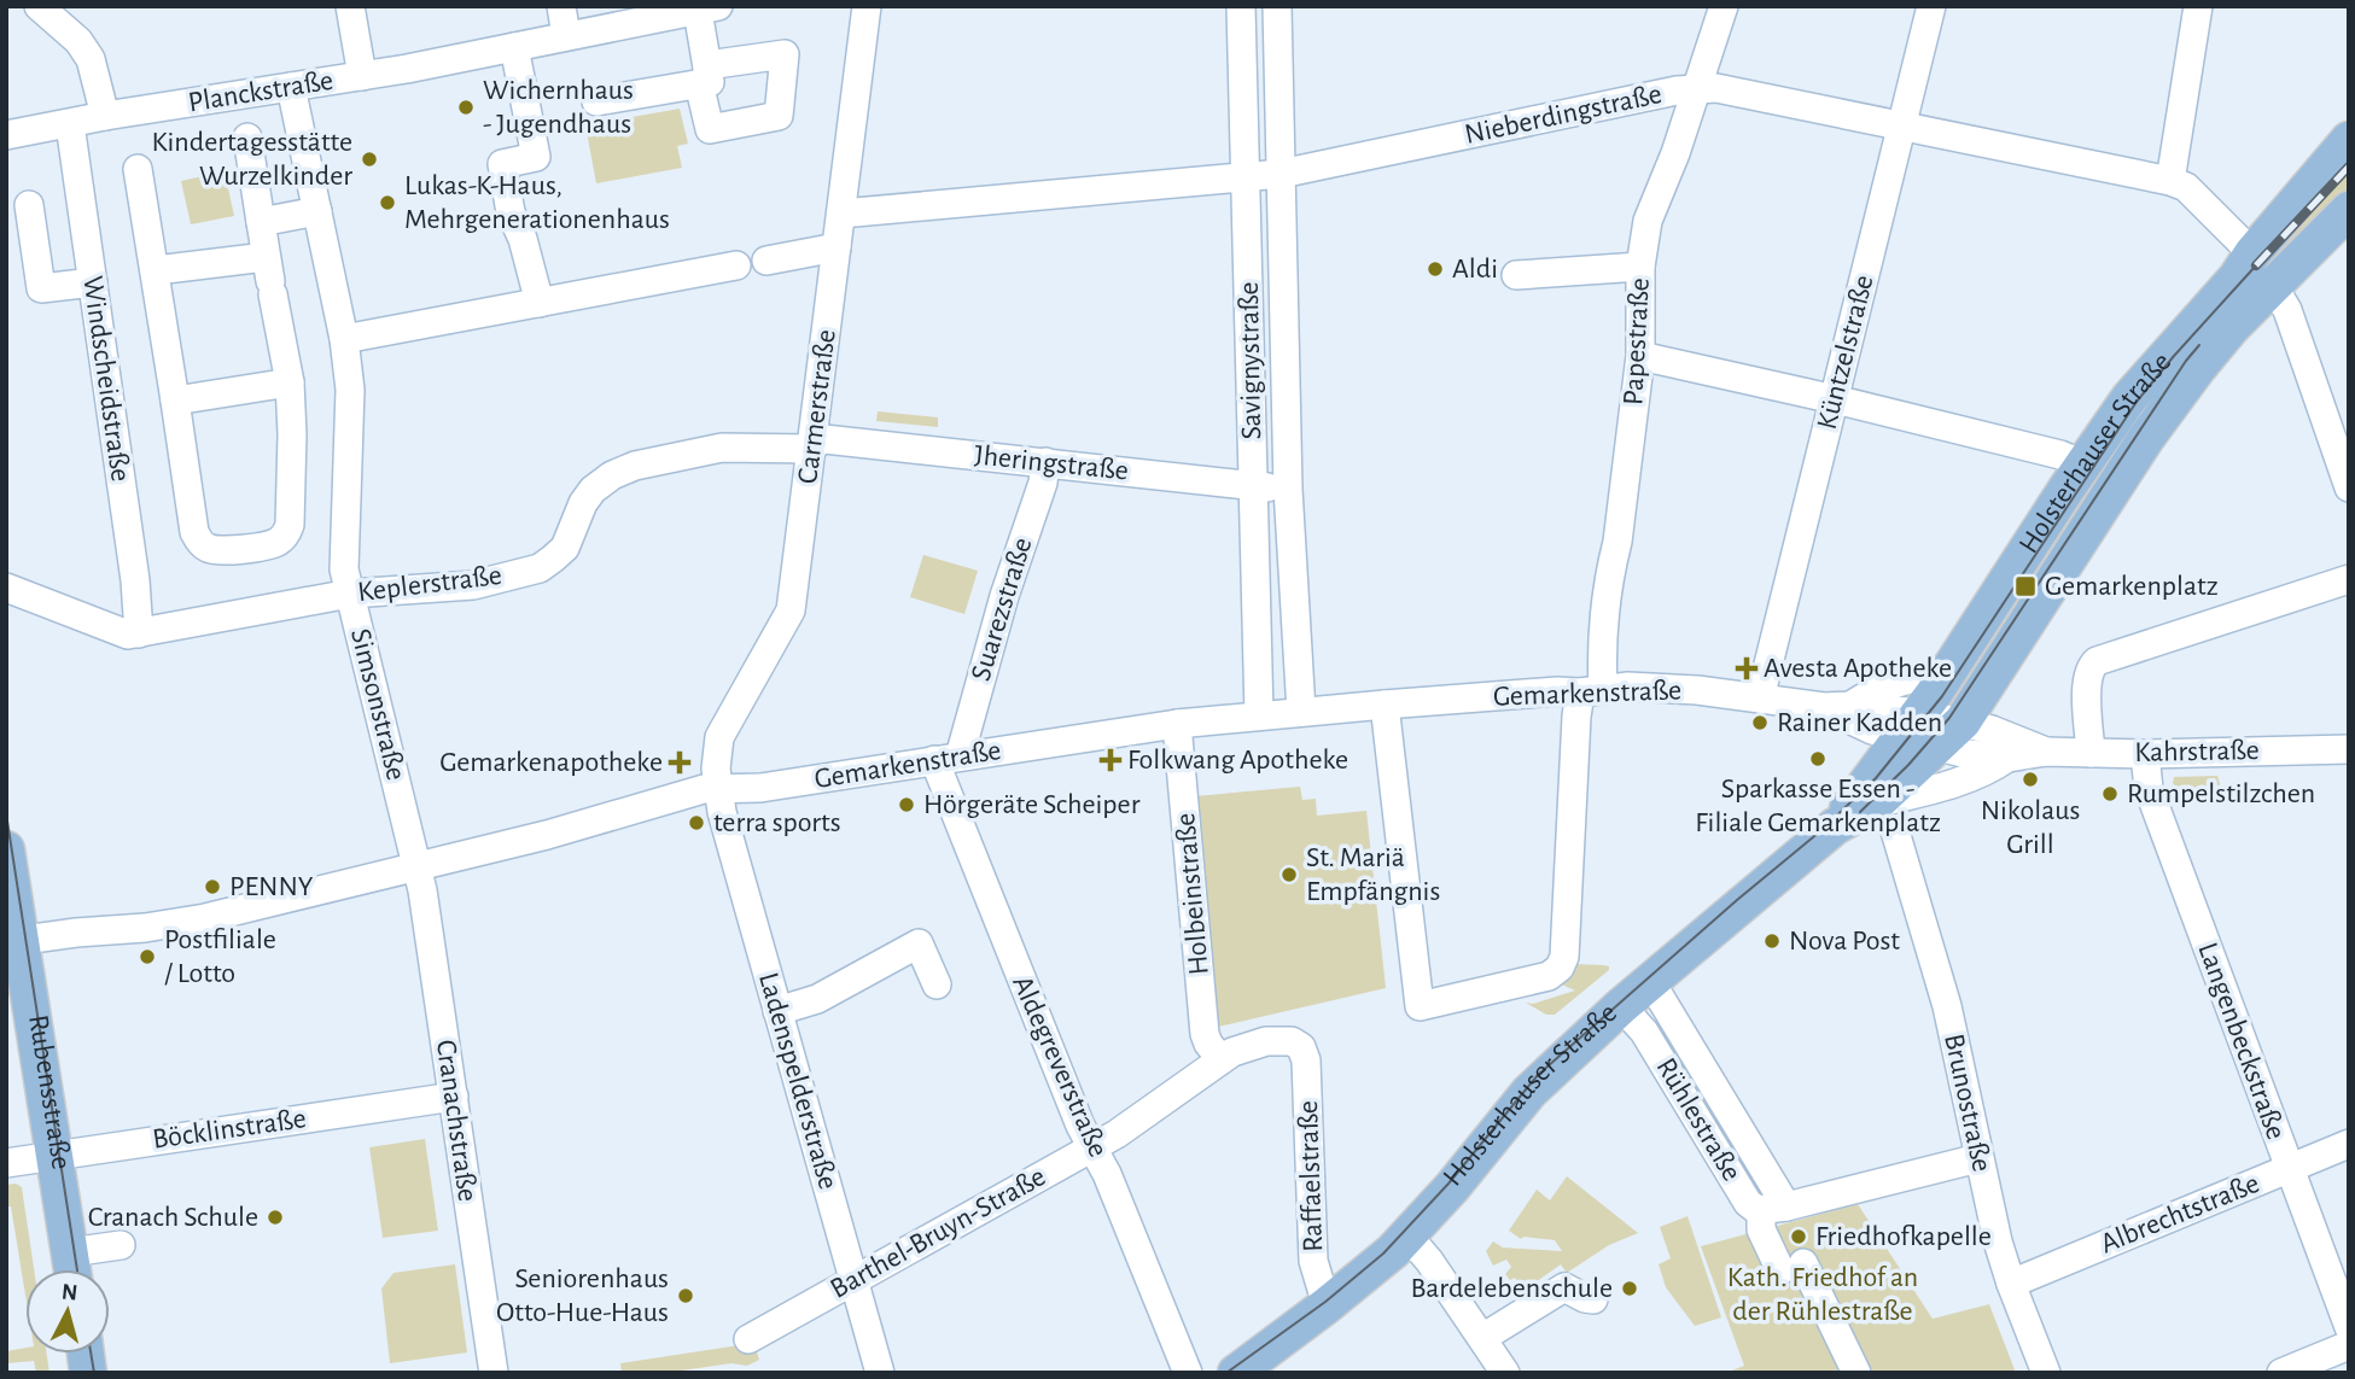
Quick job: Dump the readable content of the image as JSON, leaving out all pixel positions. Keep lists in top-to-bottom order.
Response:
{
  "streets": {
    "main road": ["Holsterhauser Straße", "Rubensstraße"],
    "street": [
      "Planckstraße",
      "Nieberdingstraße",
      "Papestraße",
      "Küntzelstraße",
      "Savignystraße",
      "Windscheidstraße",
      "Carmerstraße",
      "Jheringstraße",
      "Keplerstraße",
      "Suarezstraße",
      "Gemarkenstraße",
      "Simsonstraße",
      "Kahrstraße",
      "Holbeinstraße",
      "Langenbeckstraße",
      "Aldegreverstraße",
      "Ladenspelderstraße",
      "Brunostraße",
      "Rühlestraße",
      "Cranachstraße",
      "Böcklinstraße",
      "Raffaelstraße",
      "Albrechtstraße",
      "Barthel-Bruyn-Straße"
    ]
  },
  "crossings": [
    ["Planckstraße", "Windscheidstraße"],
    ["Planckstraße", "Simsonstraße"],
    ["Nieberdingstraße", "Papestraße"],
    ["Nieberdingstraße", "Küntzelstraße"],
    ["Nieberdingstraße", "Savignystraße"],
    ["Nieberdingstraße", "Carmerstraße"],
    ["Nieberdingstraße", "Holsterhauser Straße"],
    ["Papestraße", "Gemarkenstraße"],
    ["Küntzelstraße", "Gemarkenstraße"],
    ["Savignystraße", "Jheringstraße"],
    ["Savignystraße", "Gemarkenstraße"],
    ["Windscheidstraße", "Keplerstraße"],
    ["Carmerstraße", "Jheringstraße"],
    ["Carmerstraße", "Keplerstraße"],
    ["Carmerstraße", "Gemarkenstraße"],
    ["Carmerstraße", "Ladenspelderstraße"],
    ["Holsterhauser Straße", "Gemarkenstraße"],
    ["Holsterhauser Straße", "Kahrstraße"],
    ["Holsterhauser Straße", "Brunostraße"],
    ["Holsterhauser Straße", "Rühlestraße"],
    ["Holsterhauser Straße", "Raffaelstraße"],
    ["Jheringstraße", "Keplerstraße"],
    ["Jheringstraße", "Suarezstraße"],
    ["Keplerstraße", "Simsonstraße"],
    ["Suarezstraße", "Gemarkenstraße"],
    ["Suarezstraße", "Aldegreverstraße"],
    ["Gemarkenstraße", "Simsonstraße"],
    ["Gemarkenstraße", "Kahrstraße"],
    ["Gemarkenstraße", "Holbeinstraße"],
    ["Gemarkenstraße", "Aldegreverstraße"],
    ["Gemarkenstraße", "Ladenspelderstraße"],
    ["Gemarkenstraße", "Rubensstraße"],
    ["Gemarkenstraße", "Cranachstraße"],
    ["Simsonstraße", "Cranachstraße"],
    ["Kahrstraße", "Langenbeckstraße"],
    ["Holbeinstraße", "Barthel-Bruyn-Straße"],
    ["Langenbeckstraße", "Albrechtstraße"],
    ["Aldegreverstraße", "Barthel-Bruyn-Straße"],
    ["Ladenspelderstraße", "Barthel-Bruyn-Straße"],
    ["Rubensstraße", "Böcklinstraße"],
    ["Brunostraße", "Albrechtstraße"],
    ["Cranachstraße", "Böcklinstraße"],
    ["Raffaelstraße", "Barthel-Bruyn-Straße"]
  ],
  "parks": ["Kath. Friedhof an der Rühlestraße"],
  "places": {
    "other": [
      "Wichernhaus - Jugendhaus",
      "Kindertagesstätte Wurzelkinder",
      "Lukas-K-Haus, Mehrgenerationenhaus",
      "Aldi",
      "Rainer Kadden",
      "Sparkasse Essen - Filiale Gemarkenplatz",
      "Nikolaus Grill",
      "Rumpelstilzchen",
      "Hörgeräte Scheiper",
      "terra sports",
      "St. Mariä Empfängnis",
      "PENNY",
      "Nova Post",
      "Postfiliale / Lotto",
      "Cranach Schule",
      "Friedhofkapelle",
      "Bardelebenschule",
      "Seniorenhaus Otto-Hue-Haus"
    ],
    "transit": ["Gemarkenplatz"],
    "health": ["Avesta Apotheke", "Folkwang Apotheke", "Gemarkenapotheke"]
  },
  "north": "top"
}
